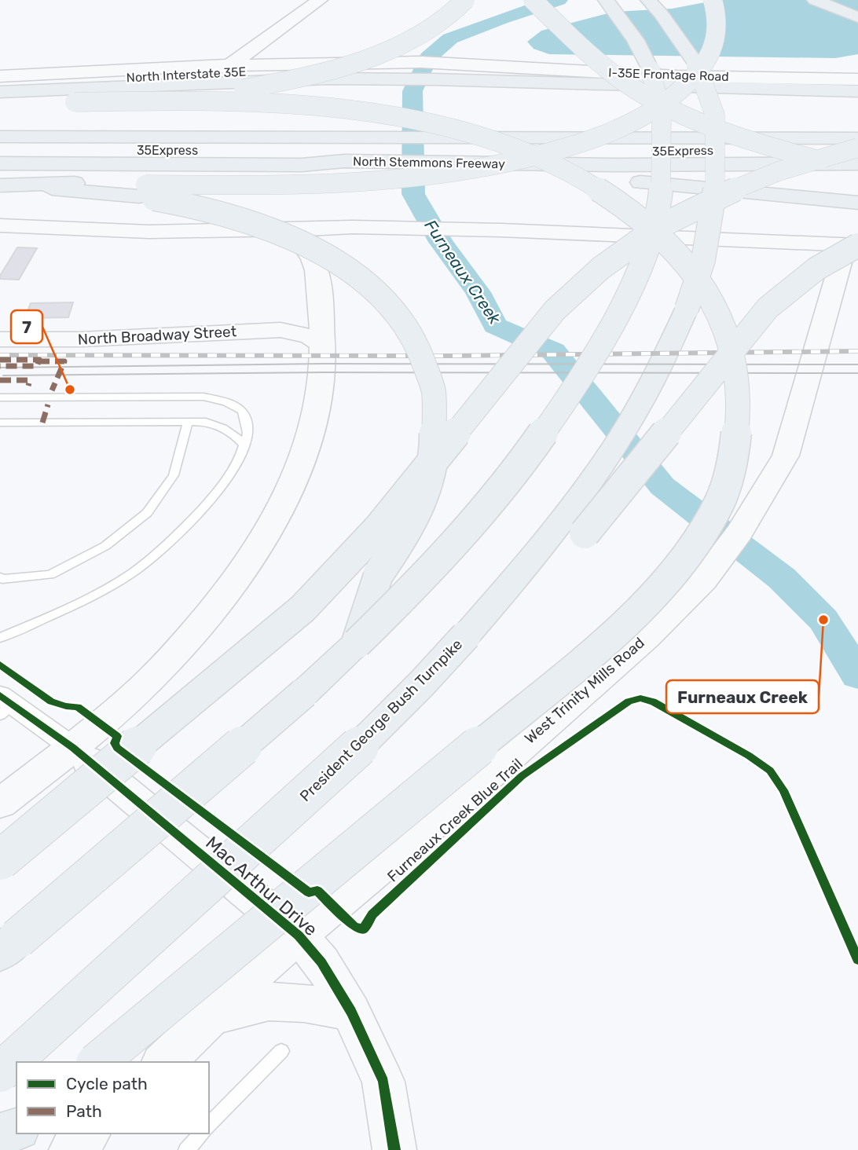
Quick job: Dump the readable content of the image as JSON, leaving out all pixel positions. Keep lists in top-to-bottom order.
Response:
{
  "streets": {
    "highway": ["35Express", "North Stemmons Freeway", "President George Bush Turnpike"],
    "main road": [
      "North Interstate 35E",
      "I-35E Frontage Road",
      "North Broadway Street",
      "West Trinity Mills Road",
      "Mac Arthur Drive"
    ],
    "cycle path": ["Furneaux Creek Blue Trail"]
  },
  "crossings": [
    ["North Interstate 35E", "I-35E Frontage Road"],
    ["35Express", "North Stemmons Freeway"],
    ["West Trinity Mills Road", "Mac Arthur Drive"]
  ],
  "water": ["Furneaux Creek"],
  "places": ["7", "Furneaux Creek"],
  "legend": ["Cycle path", "Path"]
}
